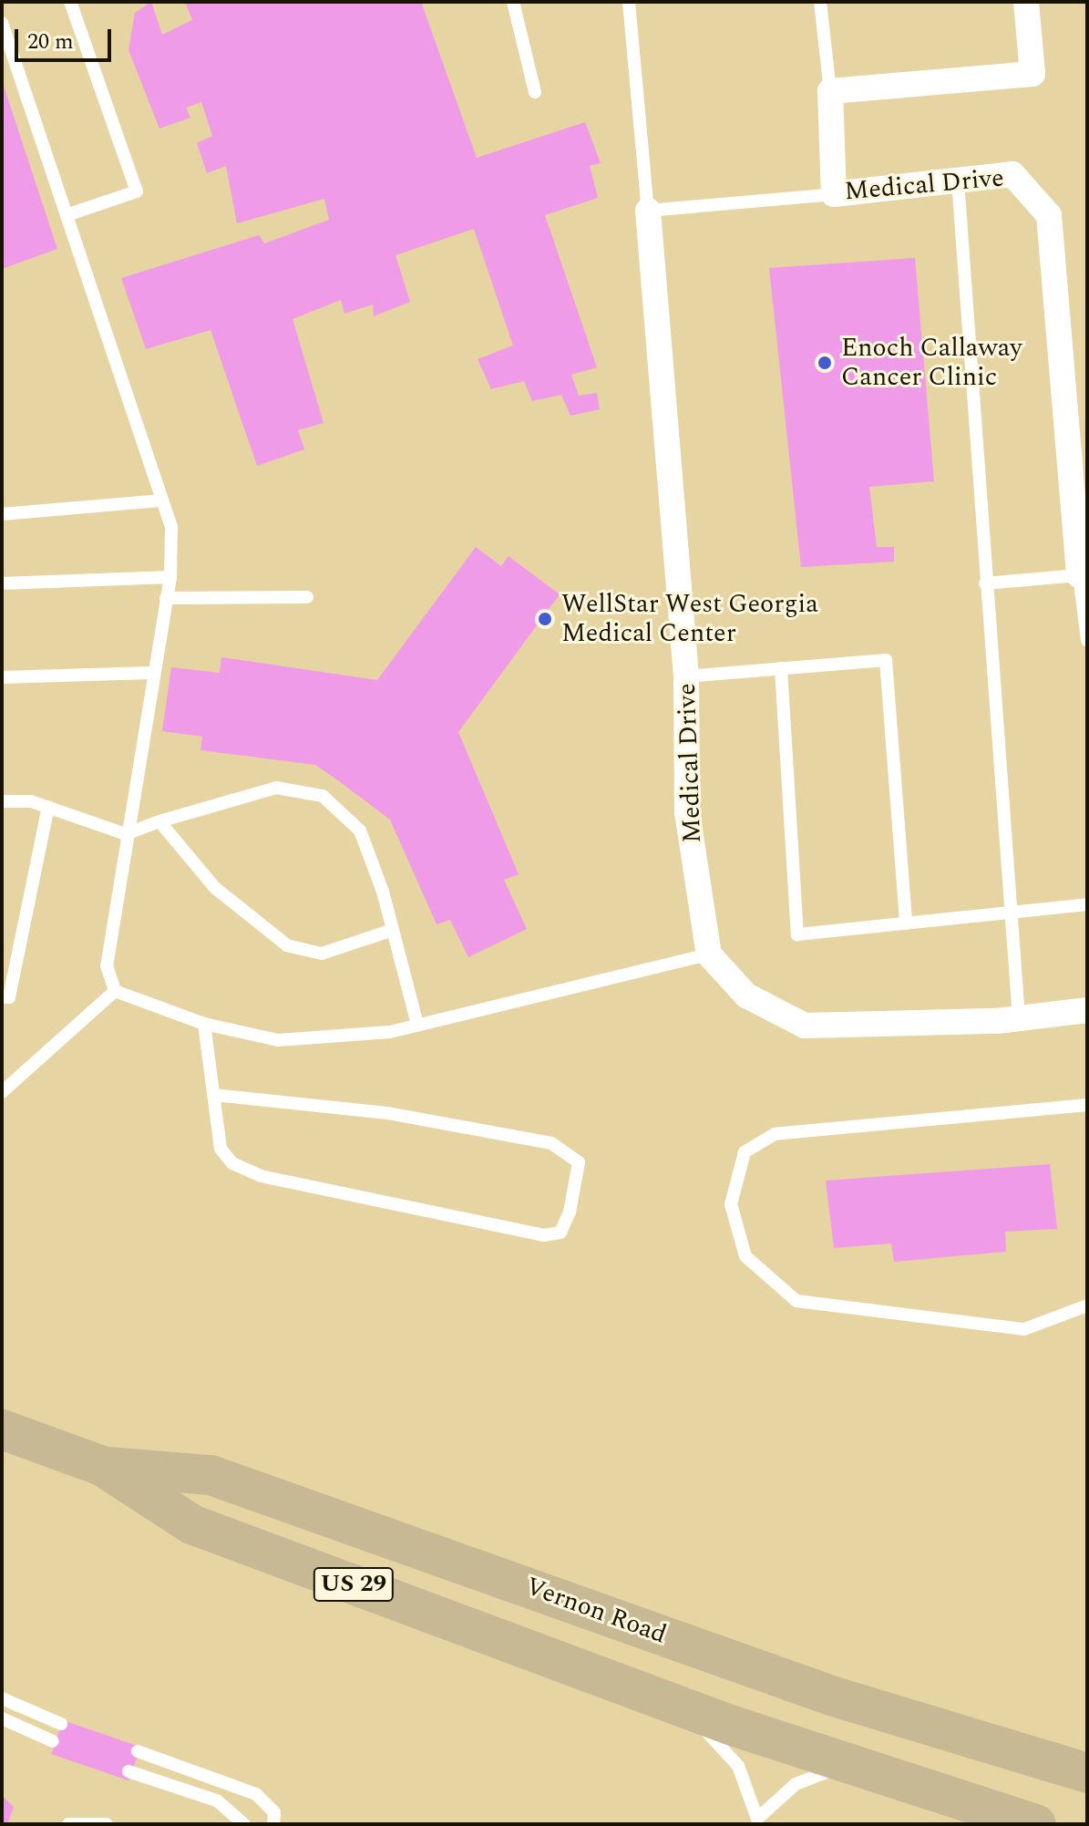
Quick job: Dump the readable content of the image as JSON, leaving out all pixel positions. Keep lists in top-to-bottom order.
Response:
{
  "streets": {
    "main road": ["US 29", "Vernon Road"],
    "street": ["Medical Drive"]
  },
  "places": ["Enoch Callaway Cancer Clinic", "WellStar West Georgia Medical Center"],
  "scale_bar": "20 m"
}
